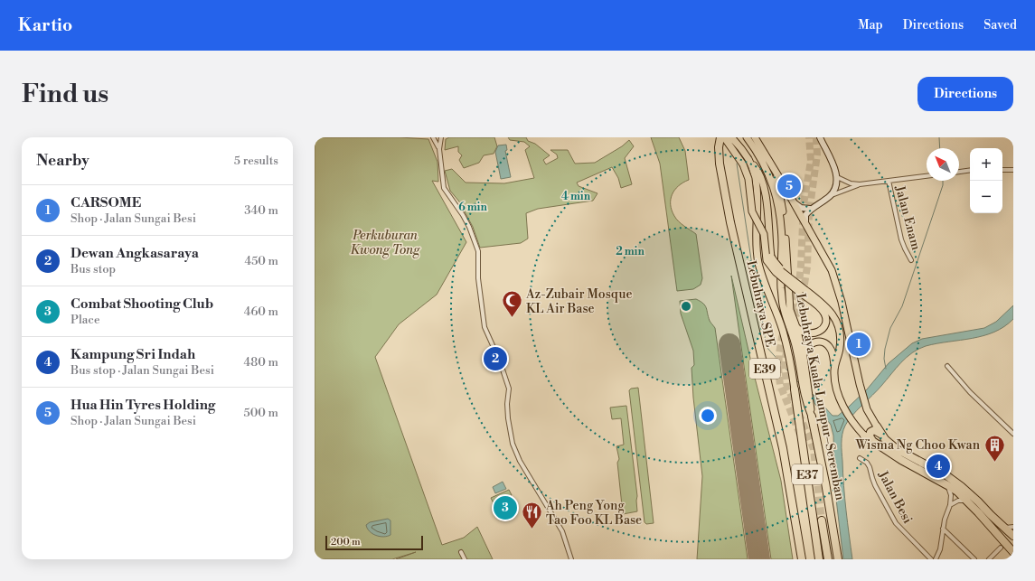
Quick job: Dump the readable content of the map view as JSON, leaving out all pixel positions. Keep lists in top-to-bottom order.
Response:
{
  "streets": {
    "highway": [
      "Lebuhraya SPE",
      "E39",
      "Lebuhraya Kuala Lumpur–Seremban",
      "E37"
    ],
    "street": ["Jalan Enam", "Jalan Besi"]
  },
  "crossings": [
    ["Lebuhraya Kuala Lumpur–Seremban", "E37"]
  ],
  "parks": ["Perkuburan Kwong Tong"],
  "places": {
    "mosque": ["Az-Zubair Mosque KL Air Base"],
    "building": ["Wisma Ng Choo Kwan"],
    "restaurant": ["Ah Peng Yong Tao Foo KL Base"]
  },
  "scale_bar": "200 m",
  "north": "top left",
  "page": {
    "header": "Kartio",
    "nav": ["Map", "Directions", "Saved"],
    "buttons": "Directions",
    "title": "Find us",
    "heading": ["Nearby", "5 results"],
    "map_buttons": ["+", "−"],
    "pins": [
      "5",
      "1",
      "2",
      "4",
      "3"
    ],
    "list": [
      {
        "mark": "1",
        "name": "CARSOME",
        "note": "Shop · Jalan Sungai Besi",
        "value": "340 m"
      },
      {
        "mark": "2",
        "name": "Dewan Angkasaraya",
        "note": "Bus stop",
        "value": "450 m"
      },
      {
        "mark": "3",
        "name": "Combat Shooting Club",
        "note": "Place",
        "value": "460 m"
      },
      {
        "mark": "4",
        "name": "Kampung Sri Indah",
        "note": "Bus stop · Jalan Sungai Besi",
        "value": "480 m"
      },
      {
        "mark": "5",
        "name": "Hua Hin Tyres Holding",
        "note": "Shop · Jalan Sungai Besi",
        "value": "500 m"
      }
    ],
    "scale": "200 m"
  },
  "rings": ["4 min", "6 min", "2 min"]
}
